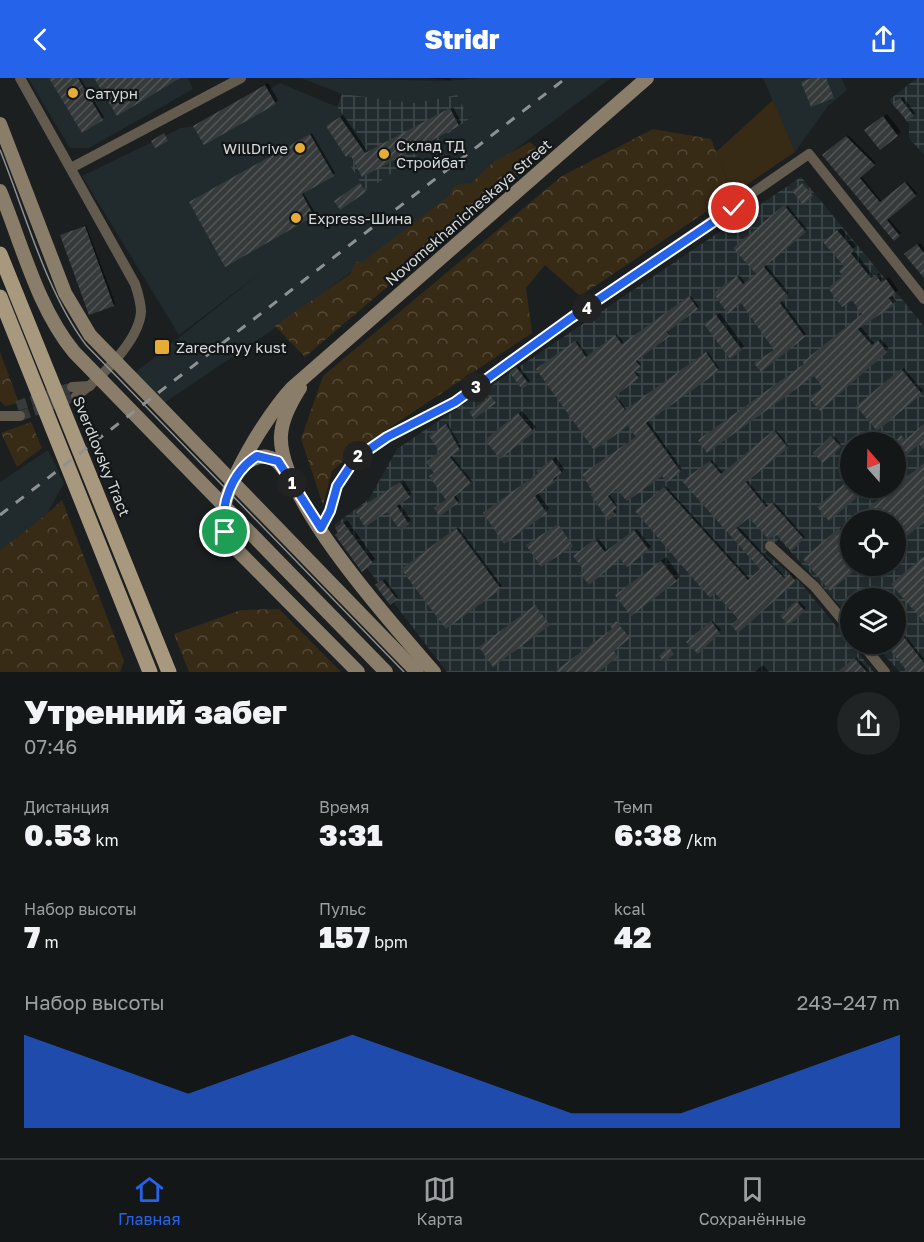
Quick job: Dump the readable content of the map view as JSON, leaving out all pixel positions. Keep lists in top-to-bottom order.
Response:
{
  "streets": {
    "main road": ["Novomekhanicheskaya Street", "Sverdlovsky Tract"]
  },
  "places": {
    "other": [
      "Сатурн",
      "WillDrive",
      "Склад ТД Стройбат",
      "Express-Шина"
    ],
    "transit": ["Zarechnyy kust"]
  },
  "north": "top",
  "page": {
    "header": "Stridr",
    "pins": [
      "4",
      "3",
      "2",
      "1"
    ],
    "heading": ["Утренний забег", "07:46"],
    "stats": [
      ["Дистанция", "0.53 km"],
      ["Время", "3:31"],
      ["Темп", "6:38 /km"],
      ["Набор высоты", "7 m"],
      ["Пульс", "157 bpm"],
      ["kcal", "42"]
    ],
    "chart": ["Набор высоты", "243–247 m"],
    "tabs": ["Главная", "Карта", "Сохранённые"]
  }
}
